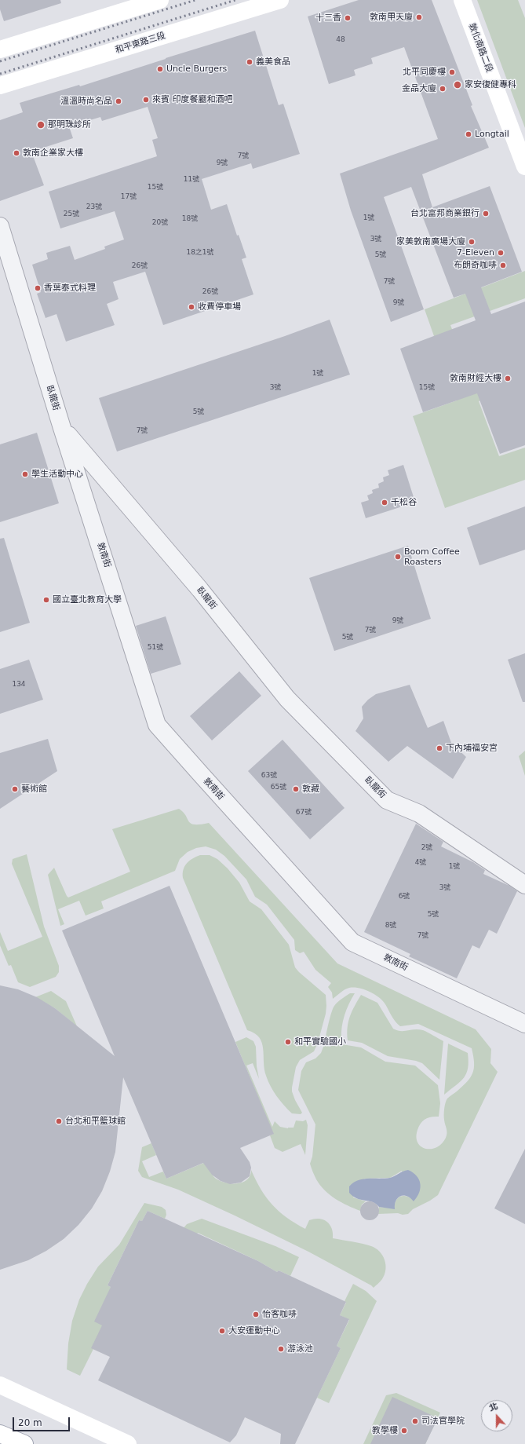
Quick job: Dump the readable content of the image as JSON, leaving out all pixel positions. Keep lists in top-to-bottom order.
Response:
{
  "streets": {
    "main road": ["和平東路三段", "敦化南路二段"],
    "street": ["臥龍街", "敦南街"]
  },
  "crossings": [
    ["臥龍街", "敦南街"]
  ],
  "places": [
    "敦南甲天廈",
    "十三香",
    "義美食品",
    "Uncle Burgers",
    "北平同慶樓",
    "家安復健專科",
    "金品大廈",
    "來賓 印度餐廳和酒吧",
    "溫溫時尚名品",
    "那明珠診所",
    "Longtail",
    "敦南企業家大樓",
    "台北富邦商業銀行",
    "家美敦南廣場大廈",
    "7-Eleven",
    "布朗奇咖啡",
    "香葉泰式料理",
    "收費停車場",
    "敦南財經大樓",
    "學生活動中心",
    "千松谷",
    "Boom Coffee Roasters",
    "國立臺北教育大學",
    "下內埔福安宮",
    "藝術館",
    "敦藏",
    "和平實驗國小",
    "台北和平籃球館",
    "怡客咖啡",
    "大安運動中心",
    "游泳池",
    "司法官學院",
    "教學樓"
  ],
  "house_numbers": [
    "48",
    "7號",
    "9號",
    "11號",
    "15號",
    "17號",
    "23號",
    "25號",
    "1號",
    "18號",
    "20號",
    "3號",
    "18之1號",
    "5號",
    "26號",
    "7號",
    "26號",
    "9號",
    "1號",
    "3號",
    "15號",
    "5號",
    "7號",
    "9號",
    "7號",
    "5號",
    "51號",
    "134",
    "63號",
    "65號",
    "67號",
    "2號",
    "4號",
    "1號",
    "3號",
    "6號",
    "5號",
    "8號",
    "7號"
  ],
  "scale_bar": "20 m",
  "north": "top"
}
